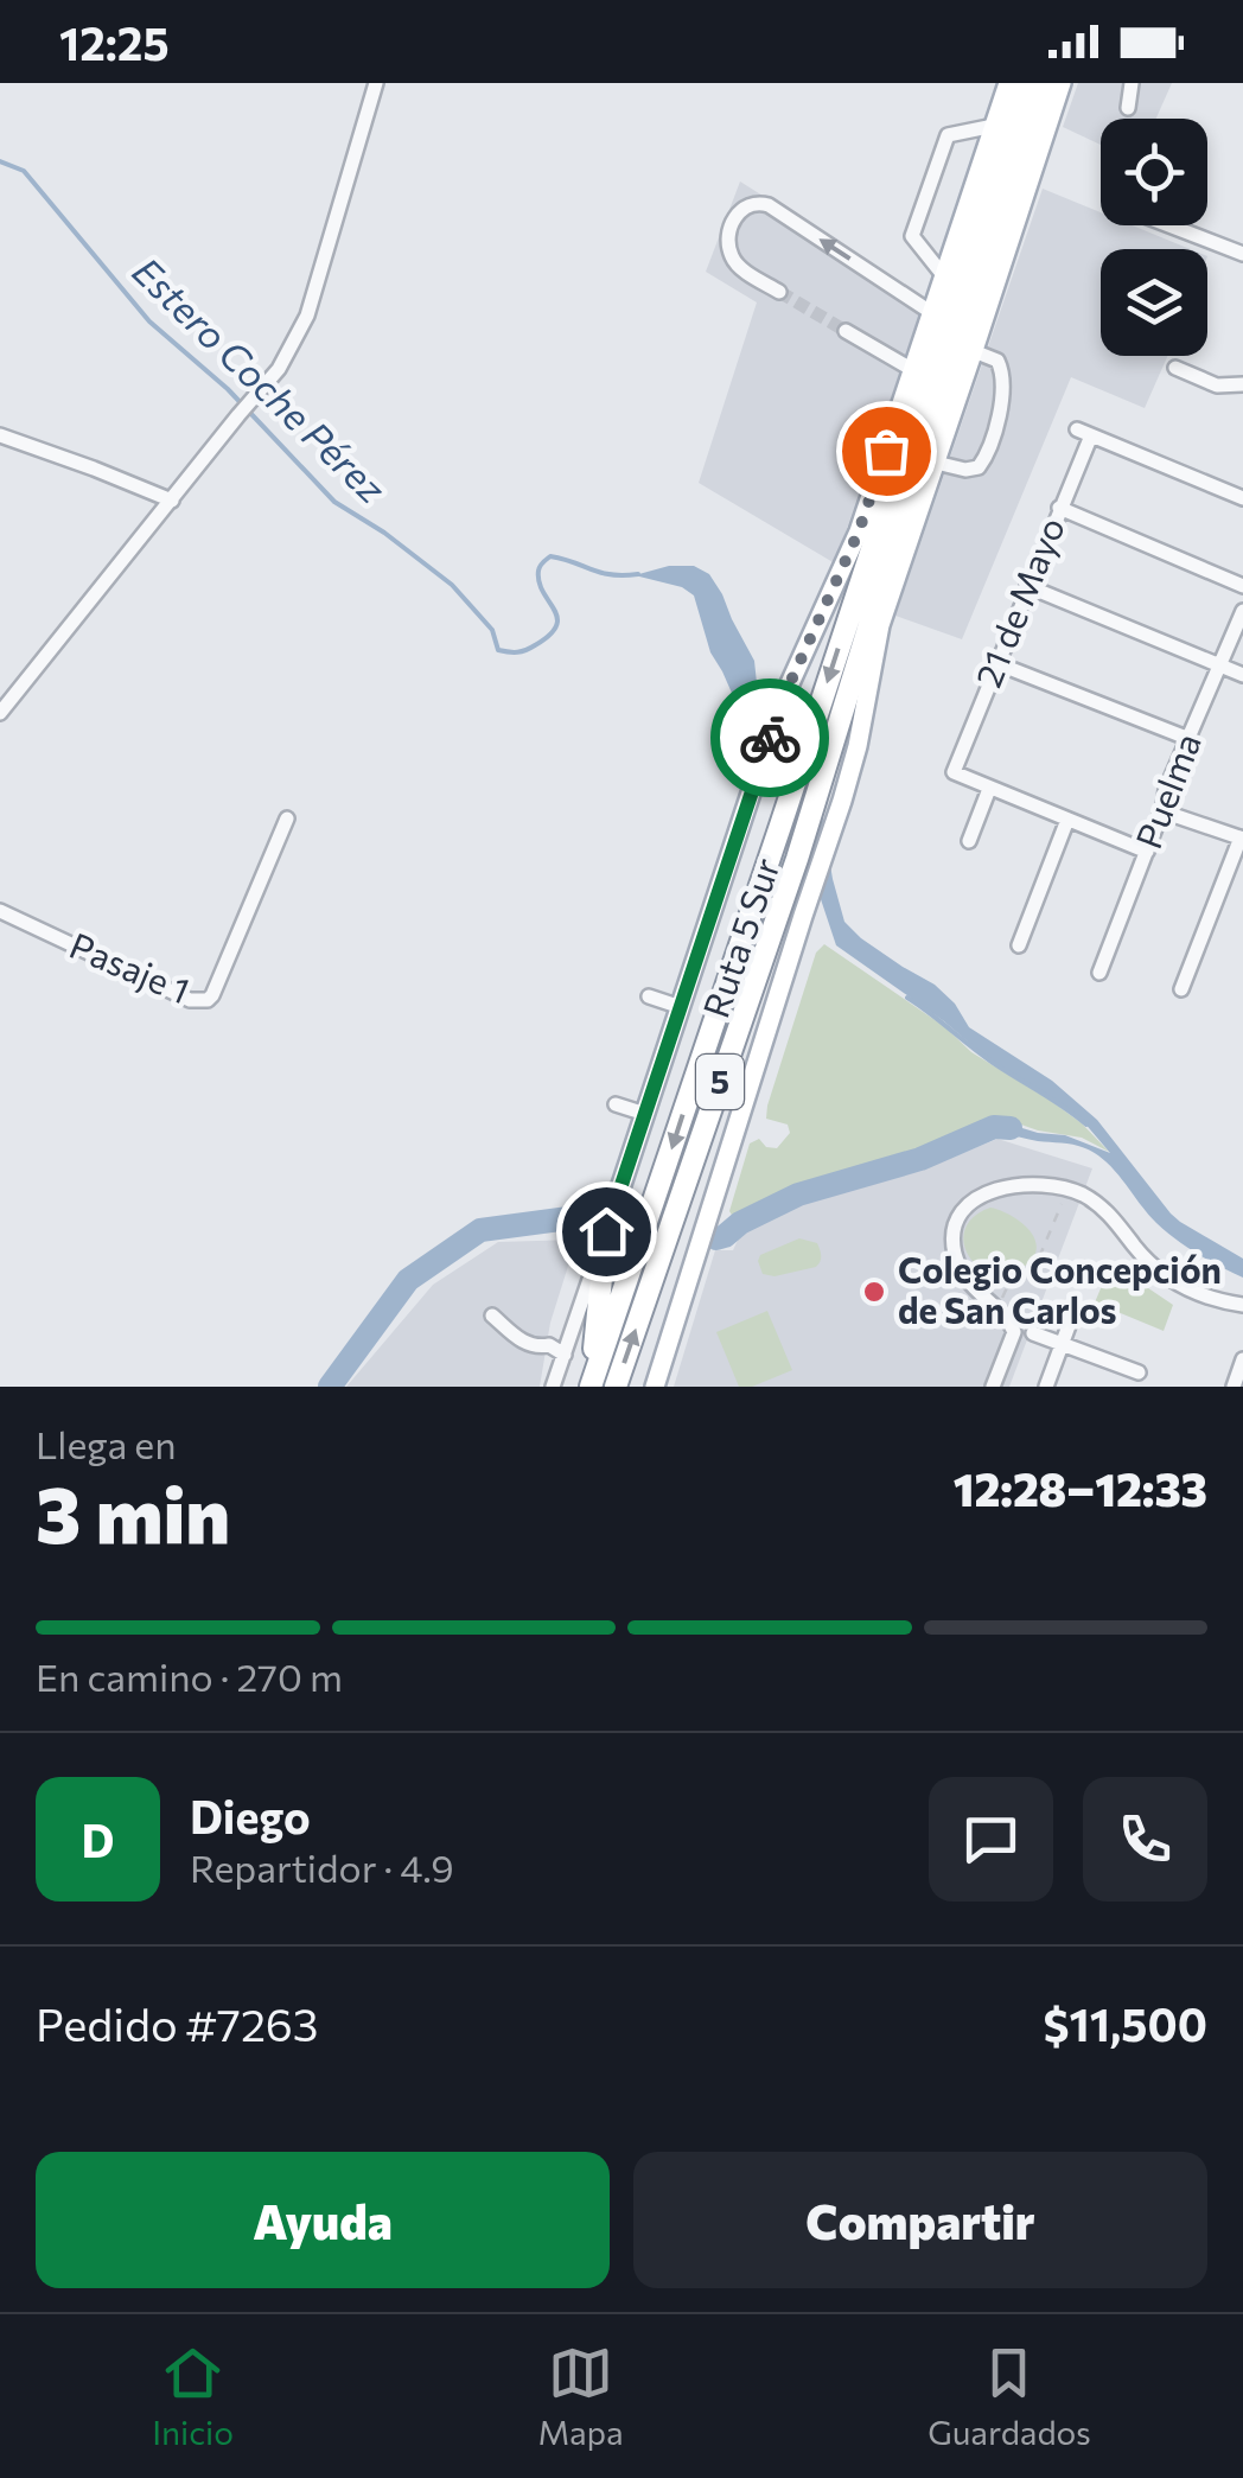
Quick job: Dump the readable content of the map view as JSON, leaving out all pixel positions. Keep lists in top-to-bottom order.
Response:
{
  "streets": {
    "highway": ["Ruta 5 Sur", "5"],
    "street": ["21 de Mayo", "Puelma", "Pasaje 1"]
  },
  "water": ["Estero Coche Pérez"],
  "places": ["Colegio Concepción de San Carlos"],
  "page": {
    "status": "12:25",
    "heading": ["3 min", "Llega en", "12:28–12:33"],
    "panel": [
      "Diego",
      "Repartidor · 4.9",
      "Pedido #7263",
      "$11,500"
    ],
    "bar": "En camino · 270 m",
    "round": "D",
    "buttons": ["Ayuda", "Compartir"],
    "tabs": ["Inicio", "Mapa", "Guardados"]
  }
}
